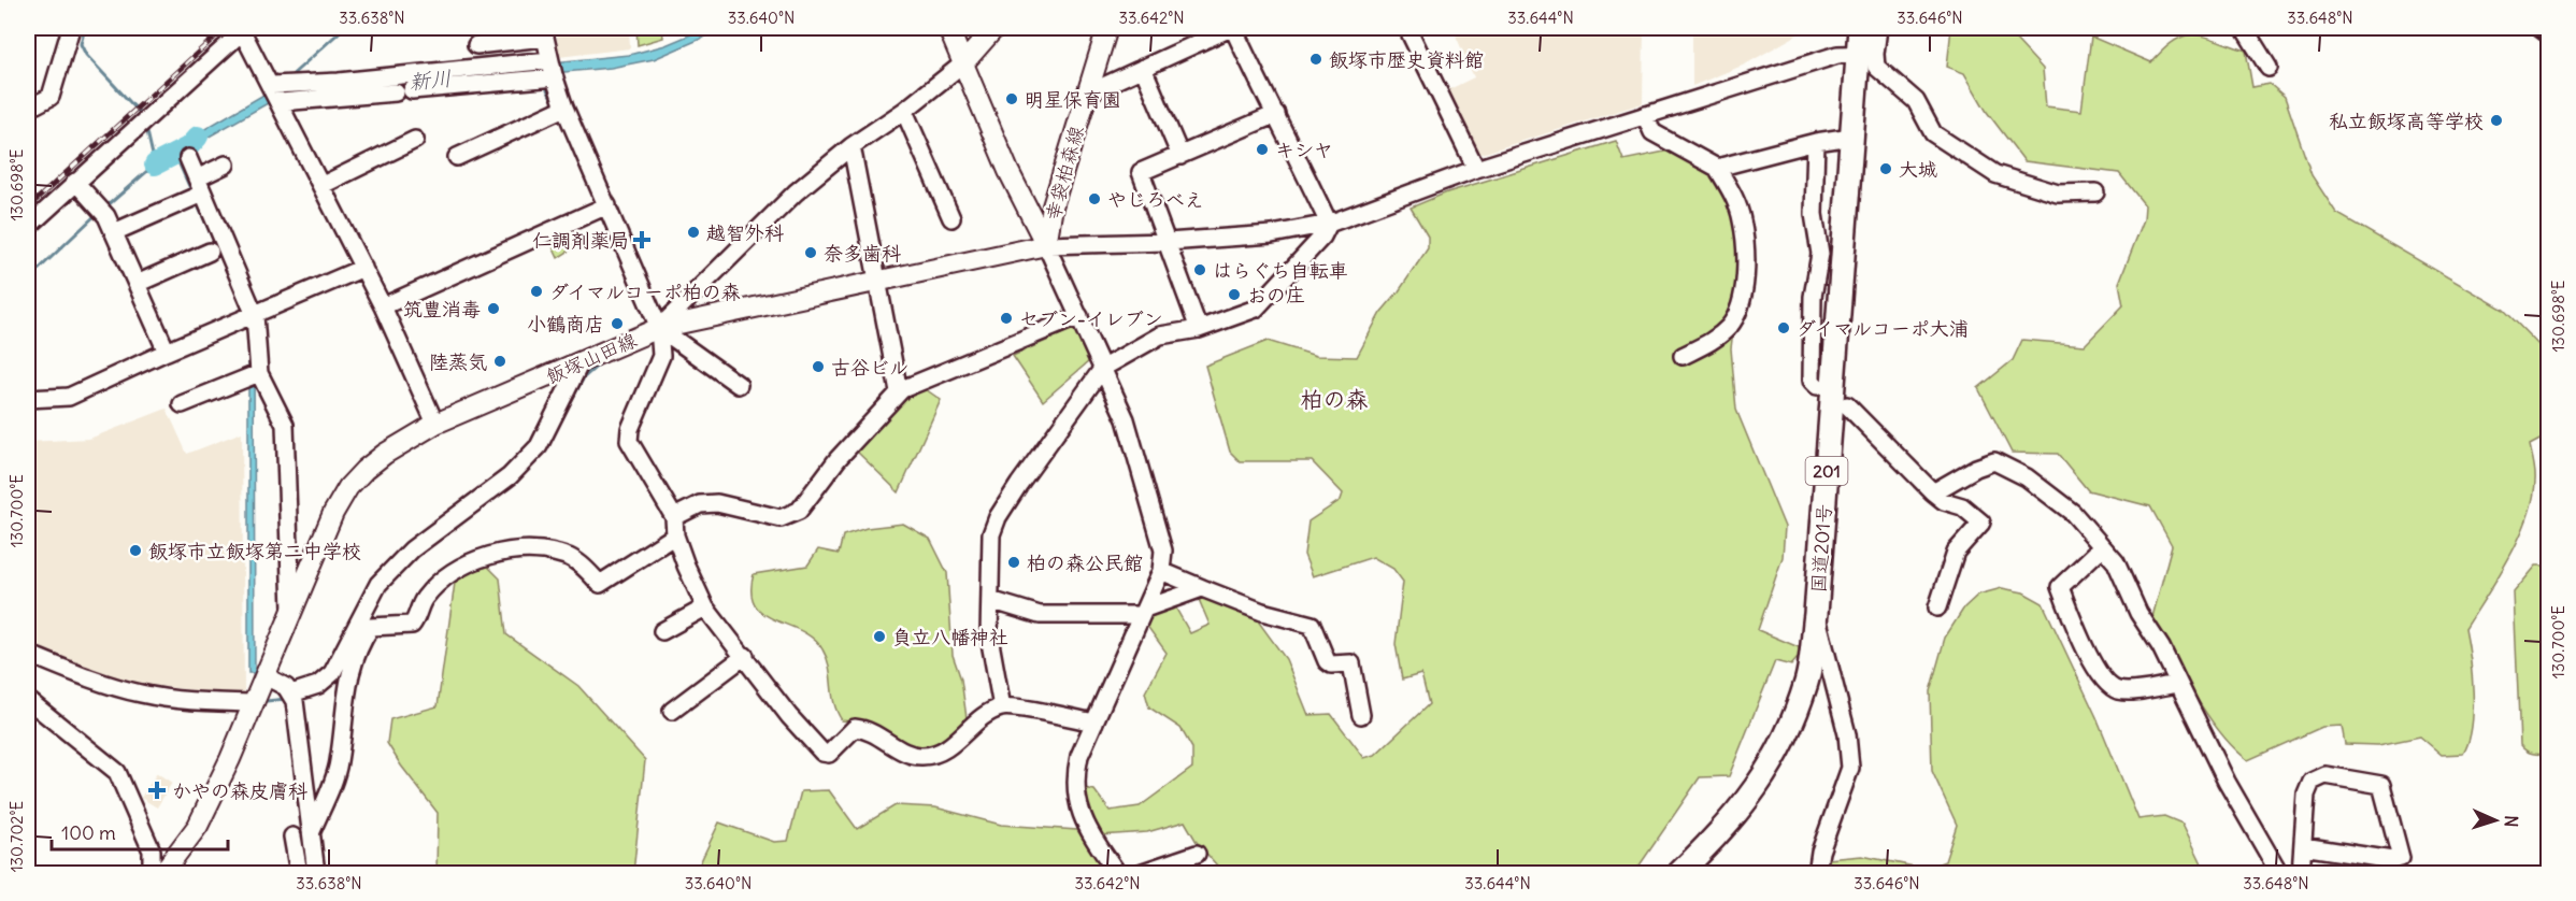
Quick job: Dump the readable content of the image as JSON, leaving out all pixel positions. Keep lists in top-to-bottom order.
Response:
{
  "streets": {
    "highway": ["201", "国道201号"],
    "main road": ["幸袋柏森線", "飯塚山田線"]
  },
  "crossings": [
    ["幸袋柏森線", "飯塚山田線"]
  ],
  "districts": ["柏の森"],
  "water": ["新川"],
  "places": {
    "other": [
      "飯塚市歴史資料館",
      "明星保育園",
      "私立飯塚高等学校",
      "キシヤ",
      "大城",
      "やじろべえ",
      "越智外科",
      "奈多歯科",
      "はらぐち自転車",
      "ダイマルコーポ柏の森",
      "おの庄",
      "筑豊消毒",
      "セブン-イレブン",
      "小鶴商店",
      "ダイマルコーポ大浦",
      "陸蒸気",
      "古谷ビル",
      "飯塚市立飯塚第二中学校",
      "柏の森公民館",
      "負立八幡神社"
    ],
    "health": ["仁調剤薬局", "かやの森皮膚科"]
  },
  "scale_bar": "100 m",
  "north": "right",
  "coordinates": [
    "33.638°N",
    "33.640°N",
    "33.642°N",
    "33.644°N",
    "33.646°N",
    "33.648°N",
    "130.698°E",
    "130.700°E",
    "130.702°E"
  ]
}
